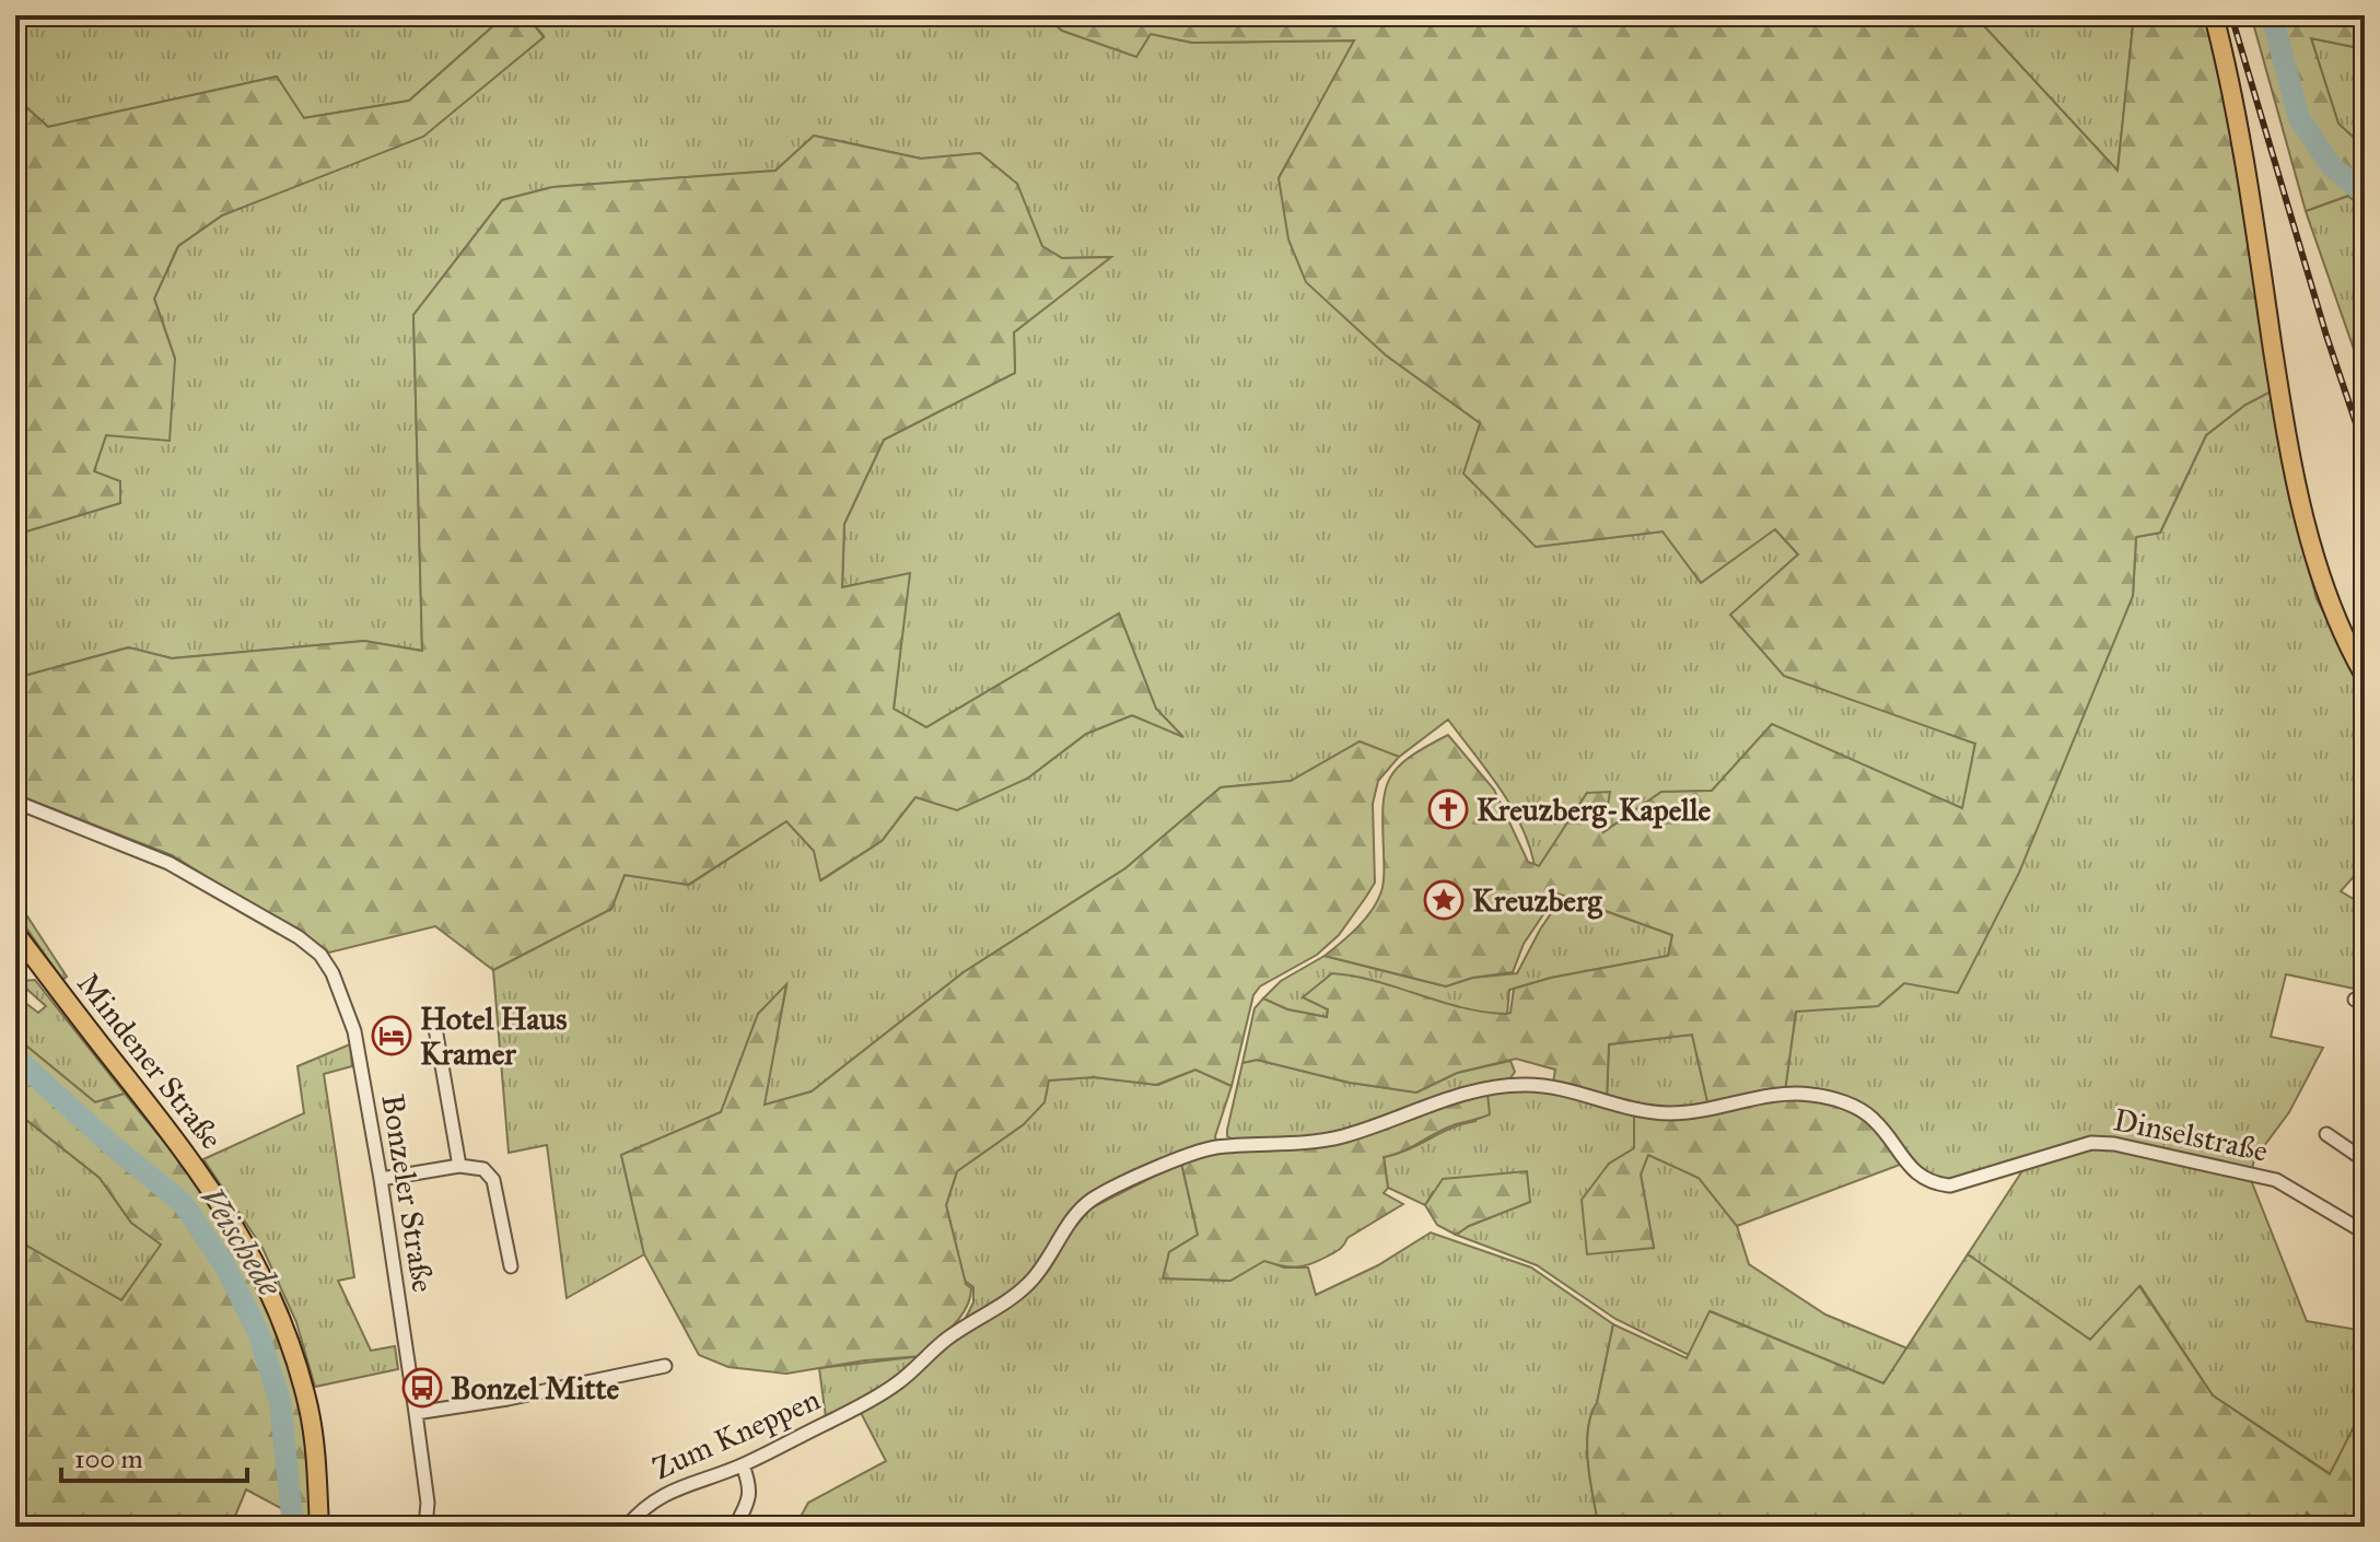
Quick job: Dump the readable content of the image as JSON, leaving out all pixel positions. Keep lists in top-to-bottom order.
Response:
{
  "streets": {
    "main road": ["Mindener Straße"],
    "street": ["Dinselstraße", "Bonzeler Straße", "Zum Kneppen"]
  },
  "crossings": [
    ["Dinselstraße", "Zum Kneppen"]
  ],
  "water": ["Veischede"],
  "places": {
    "church": ["Kreuzberg-Kapelle"],
    "place": ["Kreuzberg"],
    "hotel": ["Hotel Haus Kramer"],
    "bus stop": ["Bonzel Mitte"]
  },
  "scale_bar": "100 m"
}
